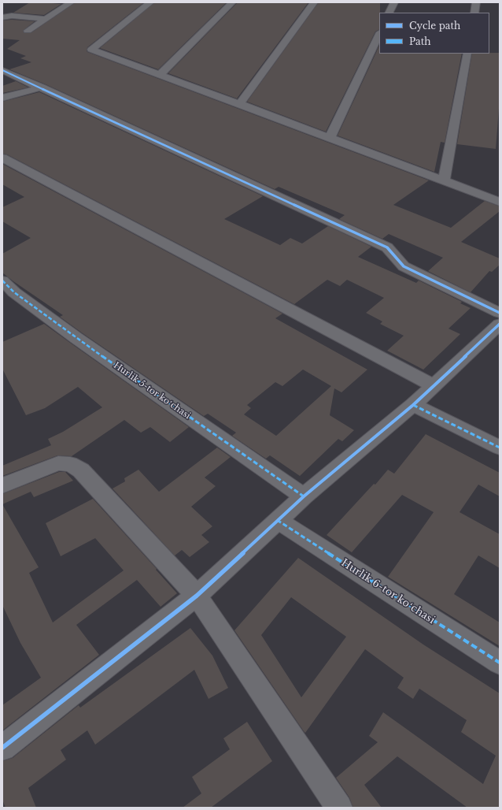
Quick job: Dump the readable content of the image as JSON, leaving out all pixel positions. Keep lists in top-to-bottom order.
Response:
{
  "streets": {
    "street": ["Hurlik 5-tor koʻchasi", "Hurlik 6-tor koʻchasi"]
  },
  "legend": ["Cycle path", "Path"]
}
